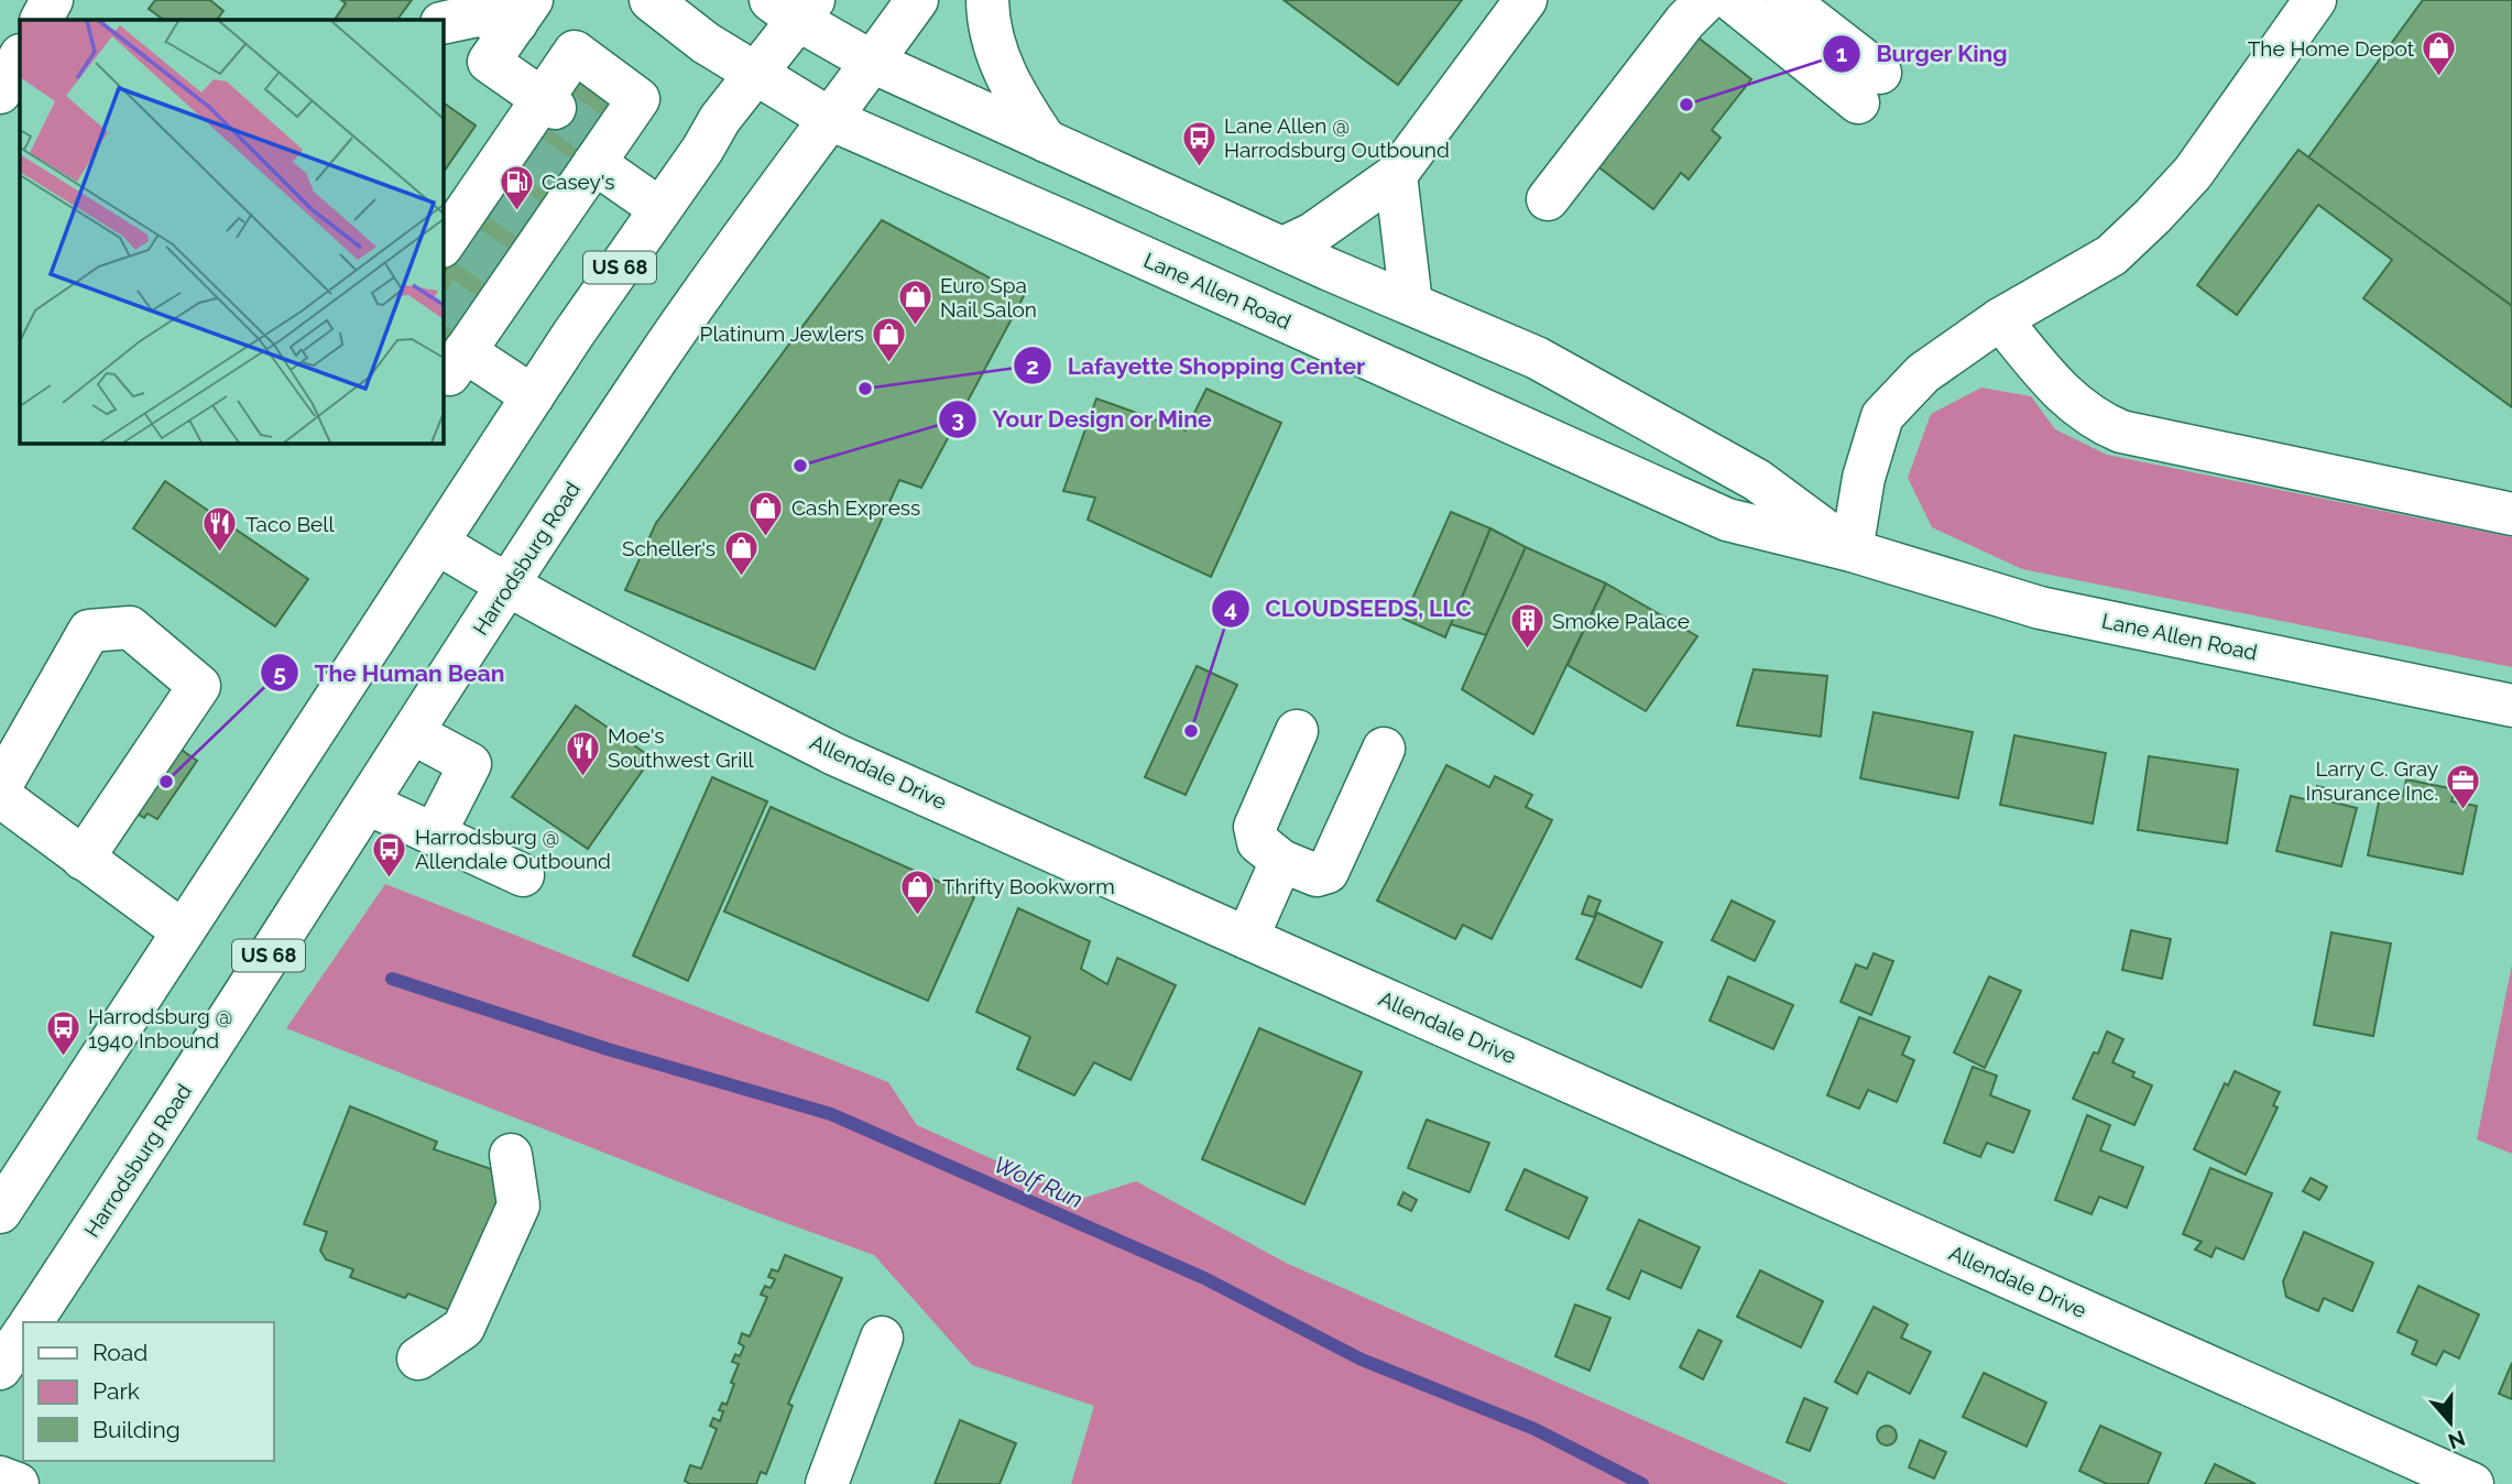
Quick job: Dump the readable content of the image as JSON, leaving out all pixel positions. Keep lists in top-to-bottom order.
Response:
{
  "streets": {
    "main road": [
      "US 68",
      "Lane Allen Road",
      "Harrodsburg Road",
      "Allendale Drive"
    ]
  },
  "crossings": [
    ["US 68", "Lane Allen Road"],
    ["US 68", "Allendale Drive"],
    ["Lane Allen Road", "Harrodsburg Road"],
    ["Harrodsburg Road", "Allendale Drive"]
  ],
  "water": ["Wolf Run"],
  "places": {
    "shop": [
      "The Home Depot",
      "Euro Spa Nail Salon",
      "Platinum Jewlers",
      "Cash Express",
      "Scheller's",
      "Thrifty Bookworm"
    ],
    "other": [
      "Burger King",
      "Lafayette Shopping Center",
      "Your Design or Mine",
      "CLOUDSEEDS, LLC",
      "The Human Bean"
    ],
    "bus stop": ["Lane Allen @ Harrodsburg Outbound", "Harrodsburg @ Allendale Outbound", "Harrodsburg @ 1940 Inbound"],
    "fuel station": ["Casey's"],
    "restaurant": ["Taco Bell", "Moe's Southwest Grill"],
    "building": ["Smoke Palace"],
    "office": ["Larry C. Gray Insurance Inc."]
  },
  "legend": ["Road", "Park", "Building"],
  "north": "bottom"
}
